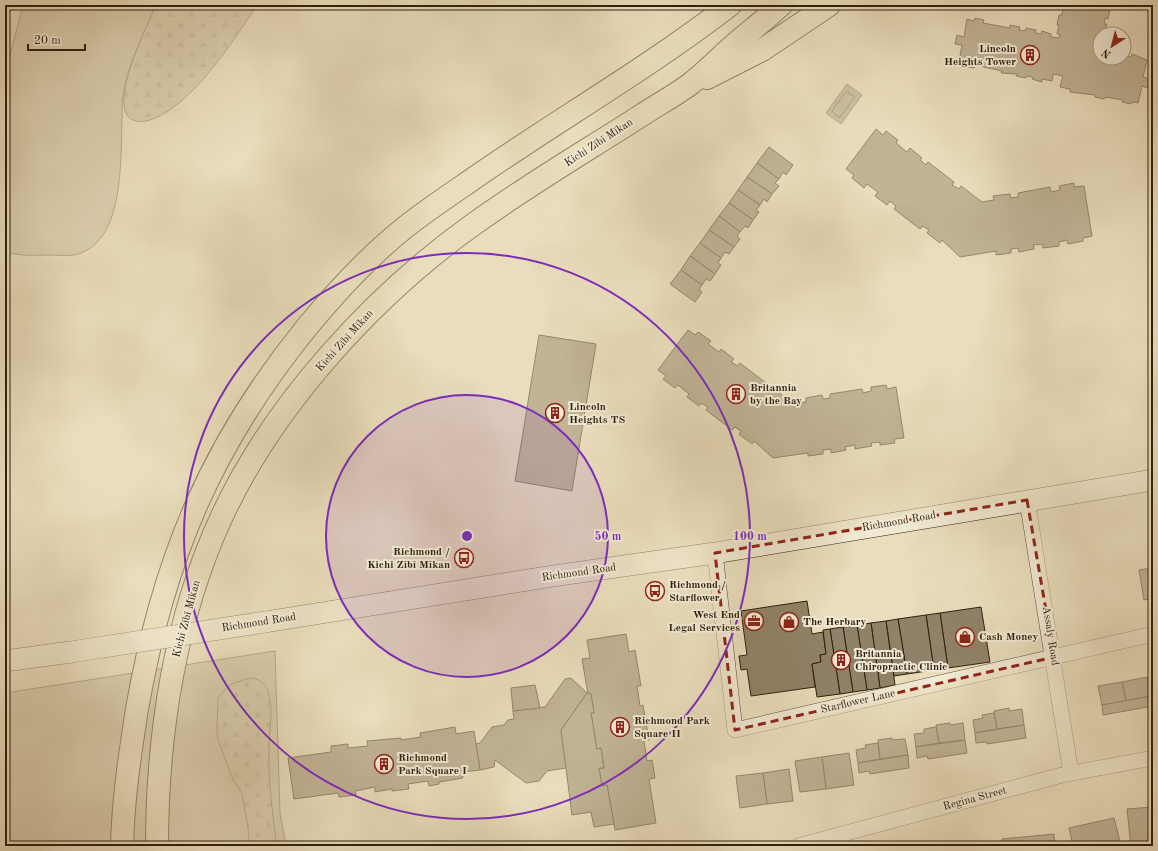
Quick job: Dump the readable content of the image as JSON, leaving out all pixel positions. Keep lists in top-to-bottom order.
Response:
{
  "streets": {
    "highway": ["Kichi Zībī Mīkan"],
    "main road": ["Richmond Road"],
    "street": ["Assaly Road", "Starflower Lane", "Regina Street"]
  },
  "crossings": [
    ["Richmond Road", "Assaly Road"],
    ["Richmond Road", "Starflower Lane"],
    ["Assaly Road", "Starflower Lane"],
    ["Assaly Road", "Regina Street"]
  ],
  "places": {
    "building": [
      "Lincoln Heights Tower",
      "Britannia by the Bay",
      "Lincoln Heights TS",
      "Britannia Chiropractic Clinic",
      "Richmond Park Square II",
      "Richmond Park Square I"
    ],
    "bus stop": ["Richmond / Kichi Zībī Mīkan", "Richmond / Starflower"],
    "office": ["West End Legal Services"],
    "shop": ["The Herbary", "Cash Money"]
  },
  "scale_bar": "20 m",
  "north": "bottom left",
  "rings": ["50 m", "100 m"]
}
